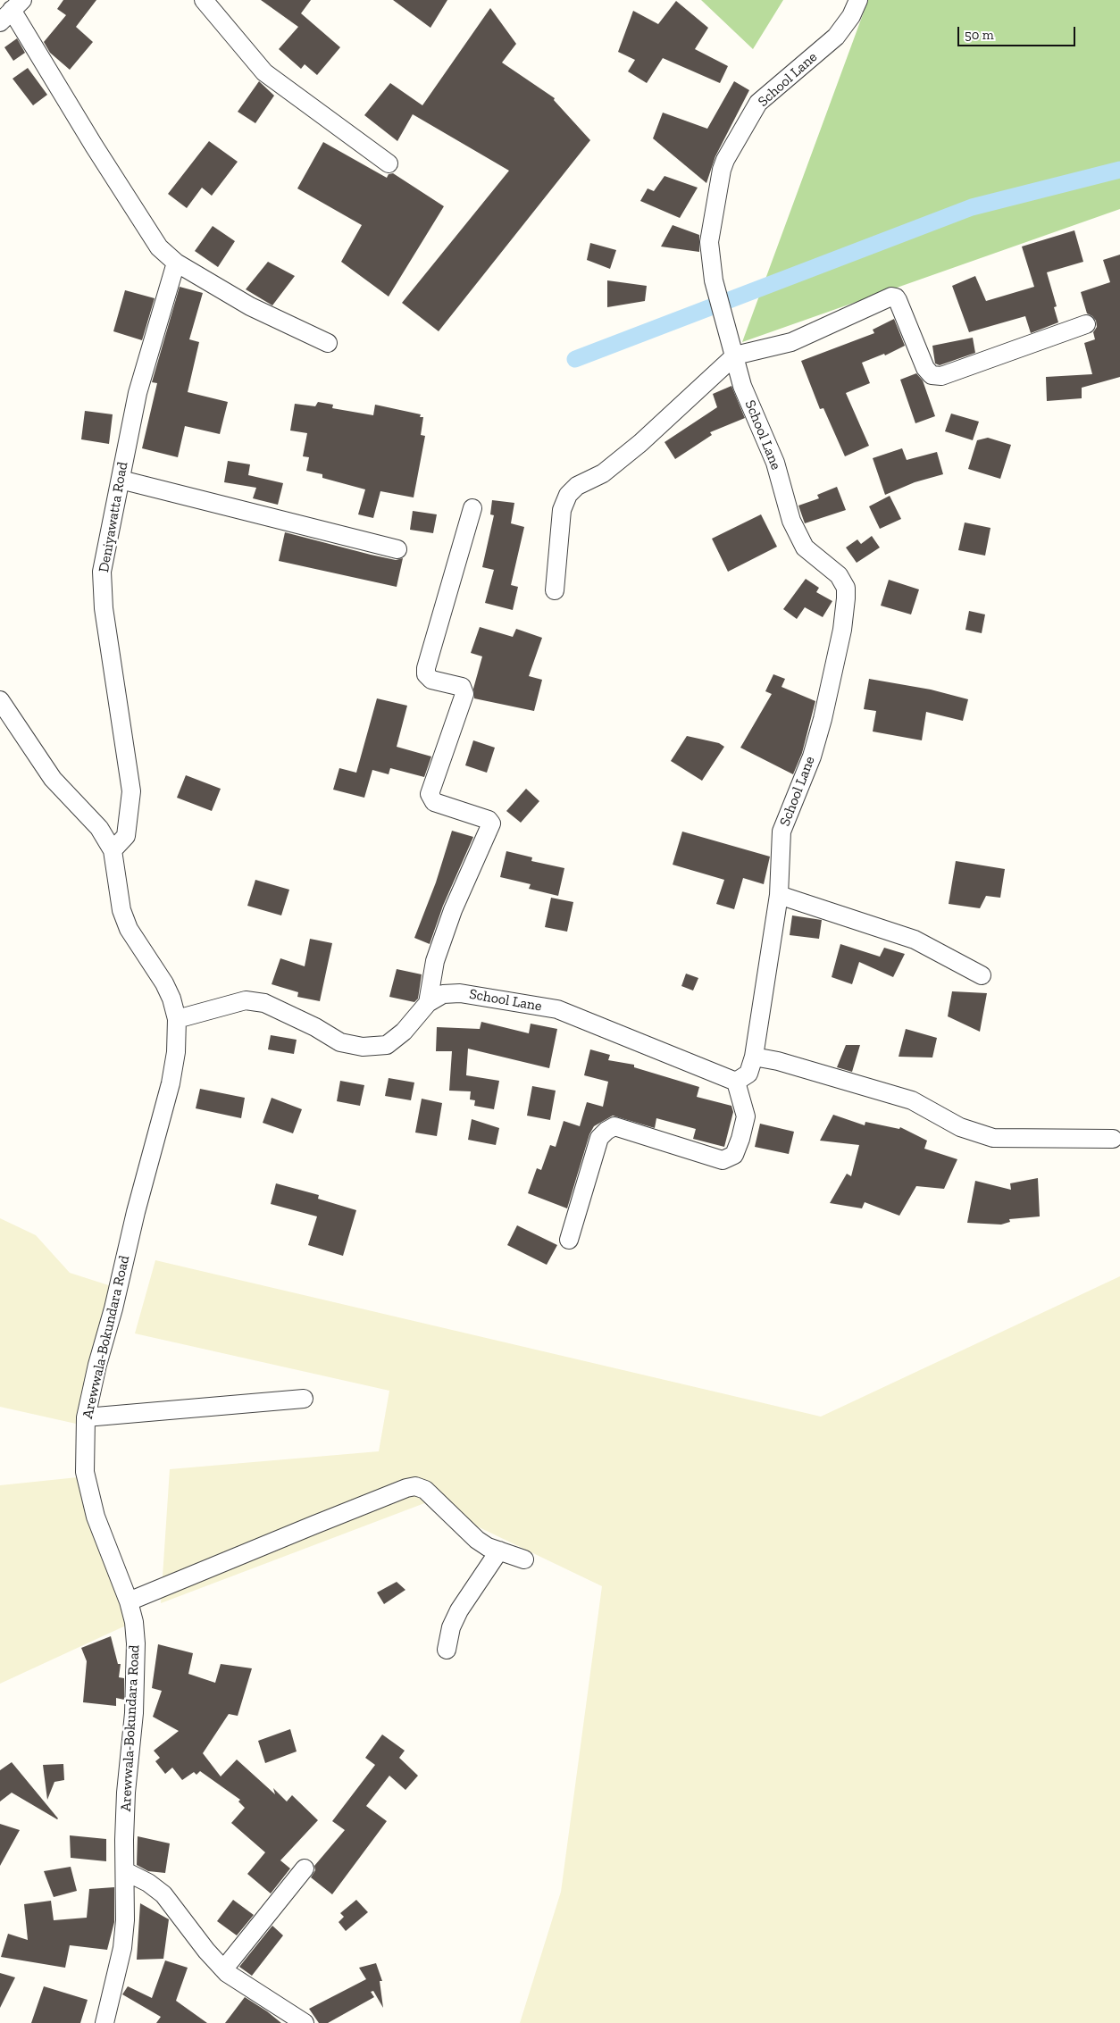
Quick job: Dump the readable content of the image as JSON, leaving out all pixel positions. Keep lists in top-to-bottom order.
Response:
{
  "streets": {
    "street": ["School Lane", "Deniyawatta Road", "Arewwala-Bokundara Road"]
  },
  "crossings": [
    ["School Lane", "Arewwala-Bokundara Road"],
    ["Deniyawatta Road", "Arewwala-Bokundara Road"]
  ],
  "scale_bar": "50 m"
}
